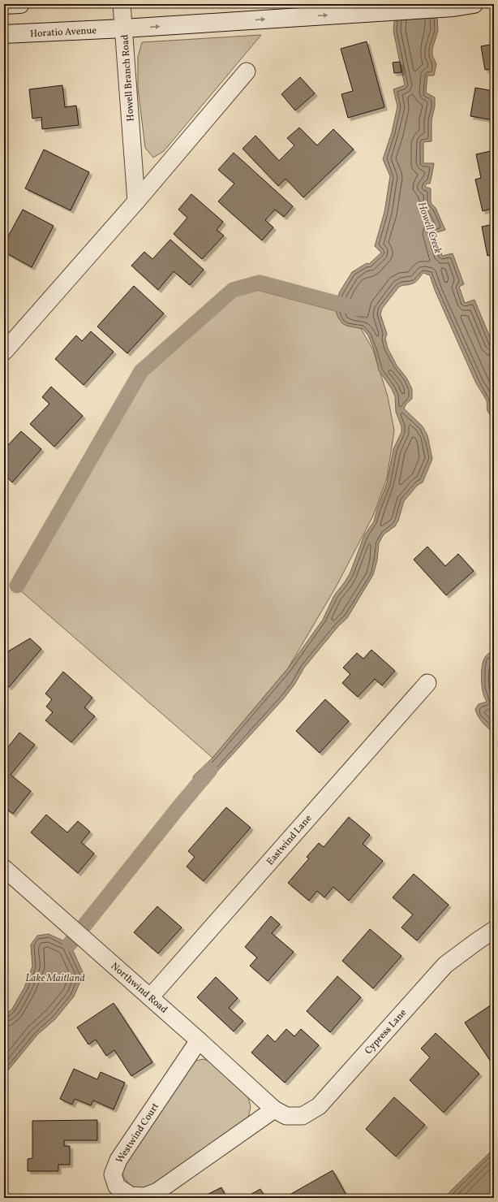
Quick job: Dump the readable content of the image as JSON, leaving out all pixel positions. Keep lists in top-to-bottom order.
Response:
{
  "streets": {
    "main road": ["Horatio Avenue", "Howell Branch Road"],
    "street": [
      "Eastwind Lane",
      "Northwind Road",
      "Cypress Lane",
      "Westwind Court"
    ]
  },
  "crossings": [
    ["Horatio Avenue", "Howell Branch Road"],
    ["Eastwind Lane", "Northwind Road"],
    ["Northwind Road", "Cypress Lane"],
    ["Northwind Road", "Westwind Court"],
    ["Cypress Lane", "Westwind Court"]
  ],
  "one_way": ["Howell Branch Road"],
  "water": ["Howell Creek", "Lake Maitland"]
}
